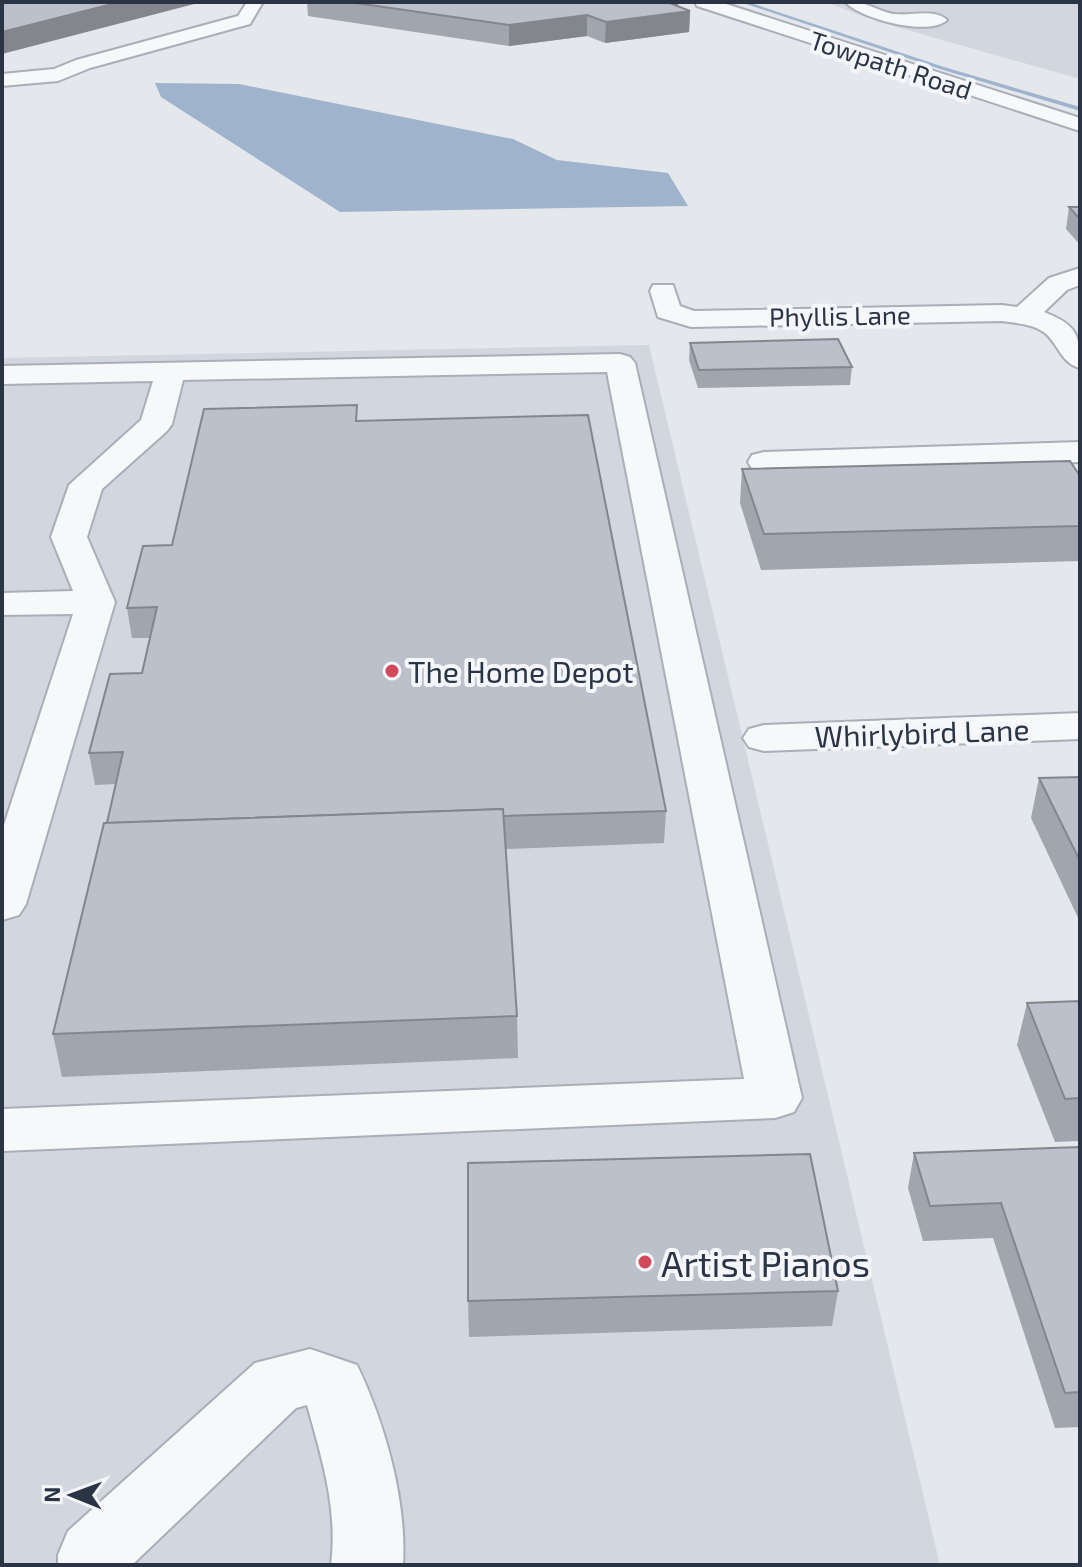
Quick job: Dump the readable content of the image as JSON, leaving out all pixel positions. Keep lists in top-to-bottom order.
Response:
{
  "streets": {
    "street": ["Towpath Road", "Phyllis Lane", "Whirlybird Lane"]
  },
  "places": ["The Home Depot", "Artist Pianos"],
  "north": "left"
}
